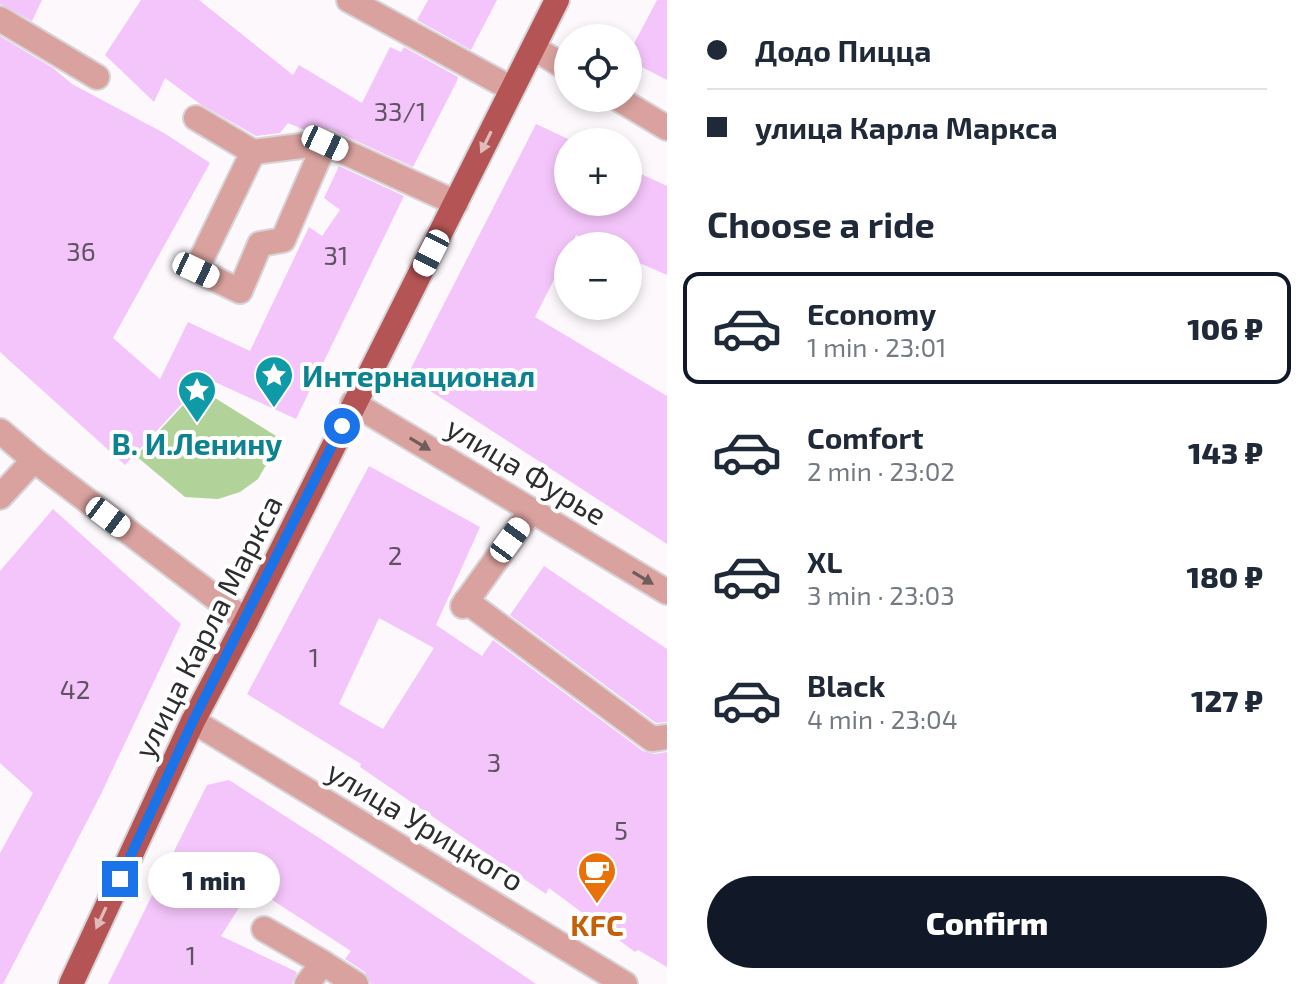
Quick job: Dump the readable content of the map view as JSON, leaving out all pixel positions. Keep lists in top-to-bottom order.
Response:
{
  "streets": {
    "main road": ["улица Карла Маркса"],
    "street": ["улица Фурье", "улица Урицкого"]
  },
  "crossings": [
    ["улица Фурье", "улица Карла Маркса"],
    ["улица Карла Маркса", "улица Урицкого"]
  ],
  "one_way": ["улица Фурье", "улица Карла Маркса"],
  "places": {
    "place": ["Интернационал", "В. И.Ленину"],
    "cafe": ["KFC"]
  },
  "house_numbers": [
    "33/1",
    "36",
    "31",
    "2",
    "1",
    "42",
    "3",
    "5",
    "1"
  ],
  "page": {
    "banner": ["Додо Пицца", "улица Карла Маркса"],
    "map_buttons": ["+", "−"],
    "heading": "Choose a ride",
    "list": [
      {
        "name": "Economy",
        "note": "1 min · 23:01",
        "value": "106 ₽"
      },
      {
        "name": "Comfort",
        "note": "2 min · 23:02",
        "value": "143 ₽"
      },
      {
        "name": "XL",
        "note": "3 min · 23:03",
        "value": "180 ₽"
      },
      {
        "name": "Black",
        "note": "4 min · 23:04",
        "value": "127 ₽"
      }
    ],
    "bubble": "1 min",
    "buttons": "Confirm"
  }
}
